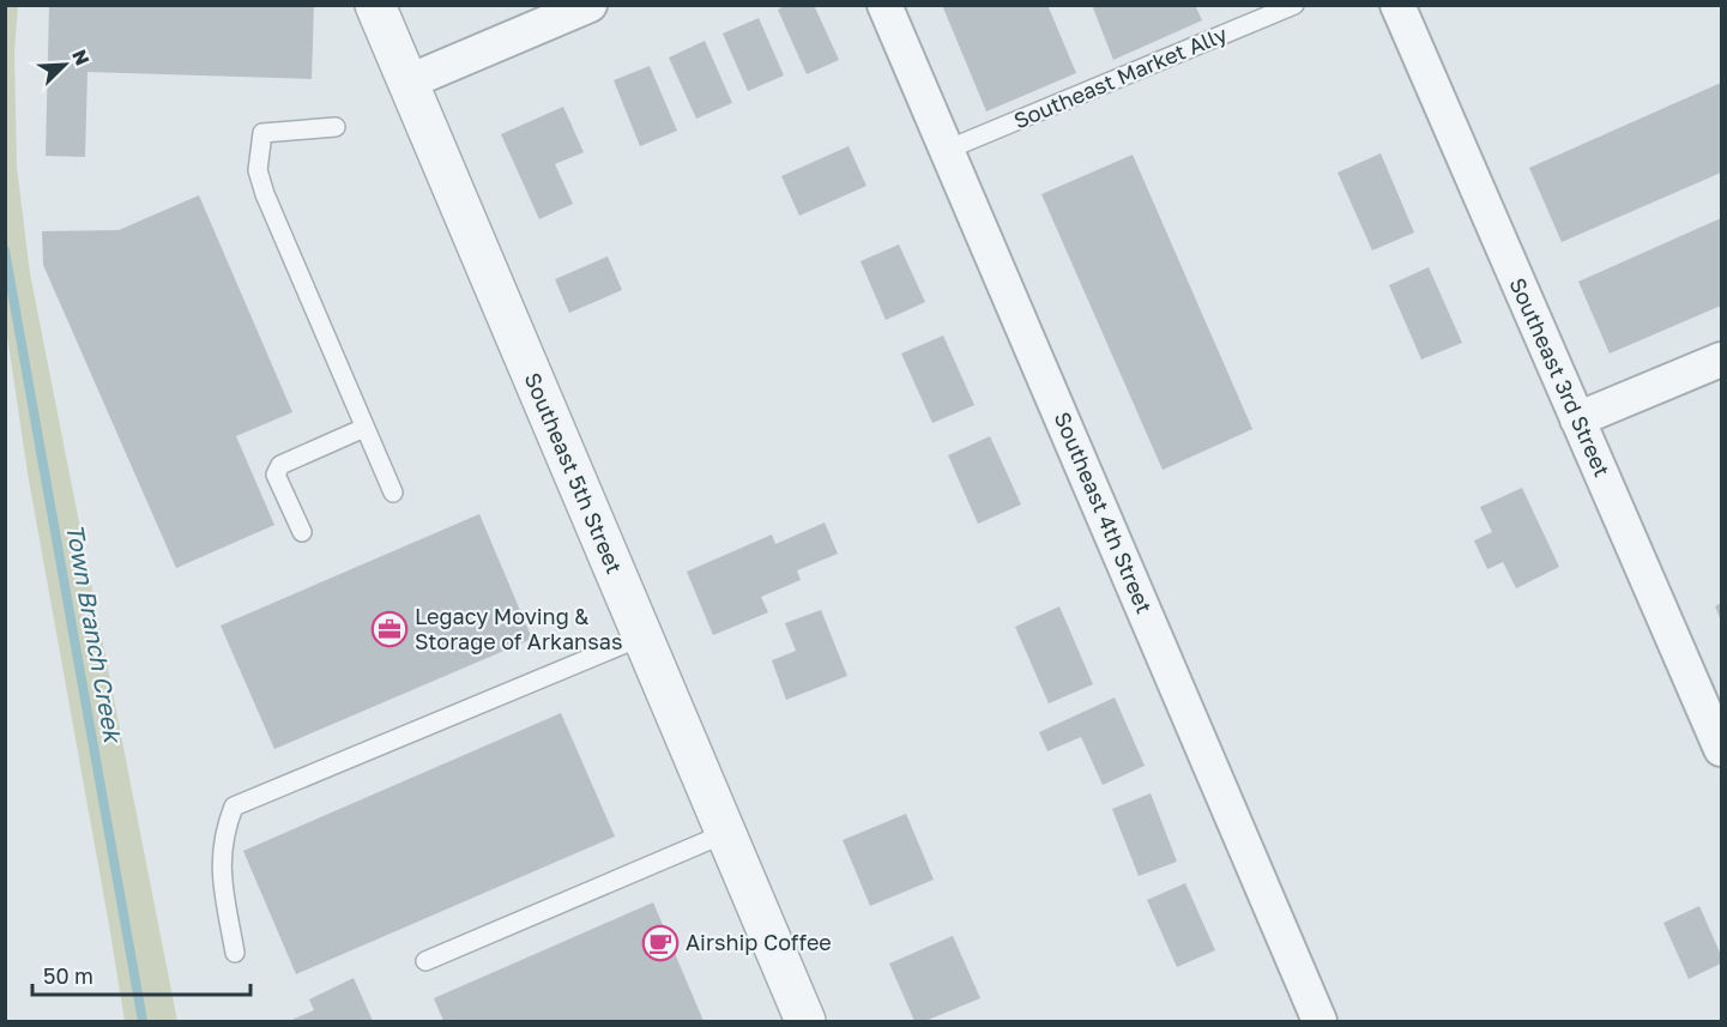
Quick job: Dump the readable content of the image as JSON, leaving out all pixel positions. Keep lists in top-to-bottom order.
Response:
{
  "streets": {
    "street": ["Southeast 3rd Street", "Southeast 5th Street", "Southeast 4th Street"],
    "lane": ["Southeast Market Ally"]
  },
  "crossings": [
    ["Southeast Market Ally", "Southeast 4th Street"]
  ],
  "water": ["Town Branch Creek"],
  "places": {
    "office": ["Legacy Moving & Storage of Arkansas"],
    "cafe": ["Airship Coffee"]
  },
  "scale_bar": "50 m",
  "north": "top right"
}
